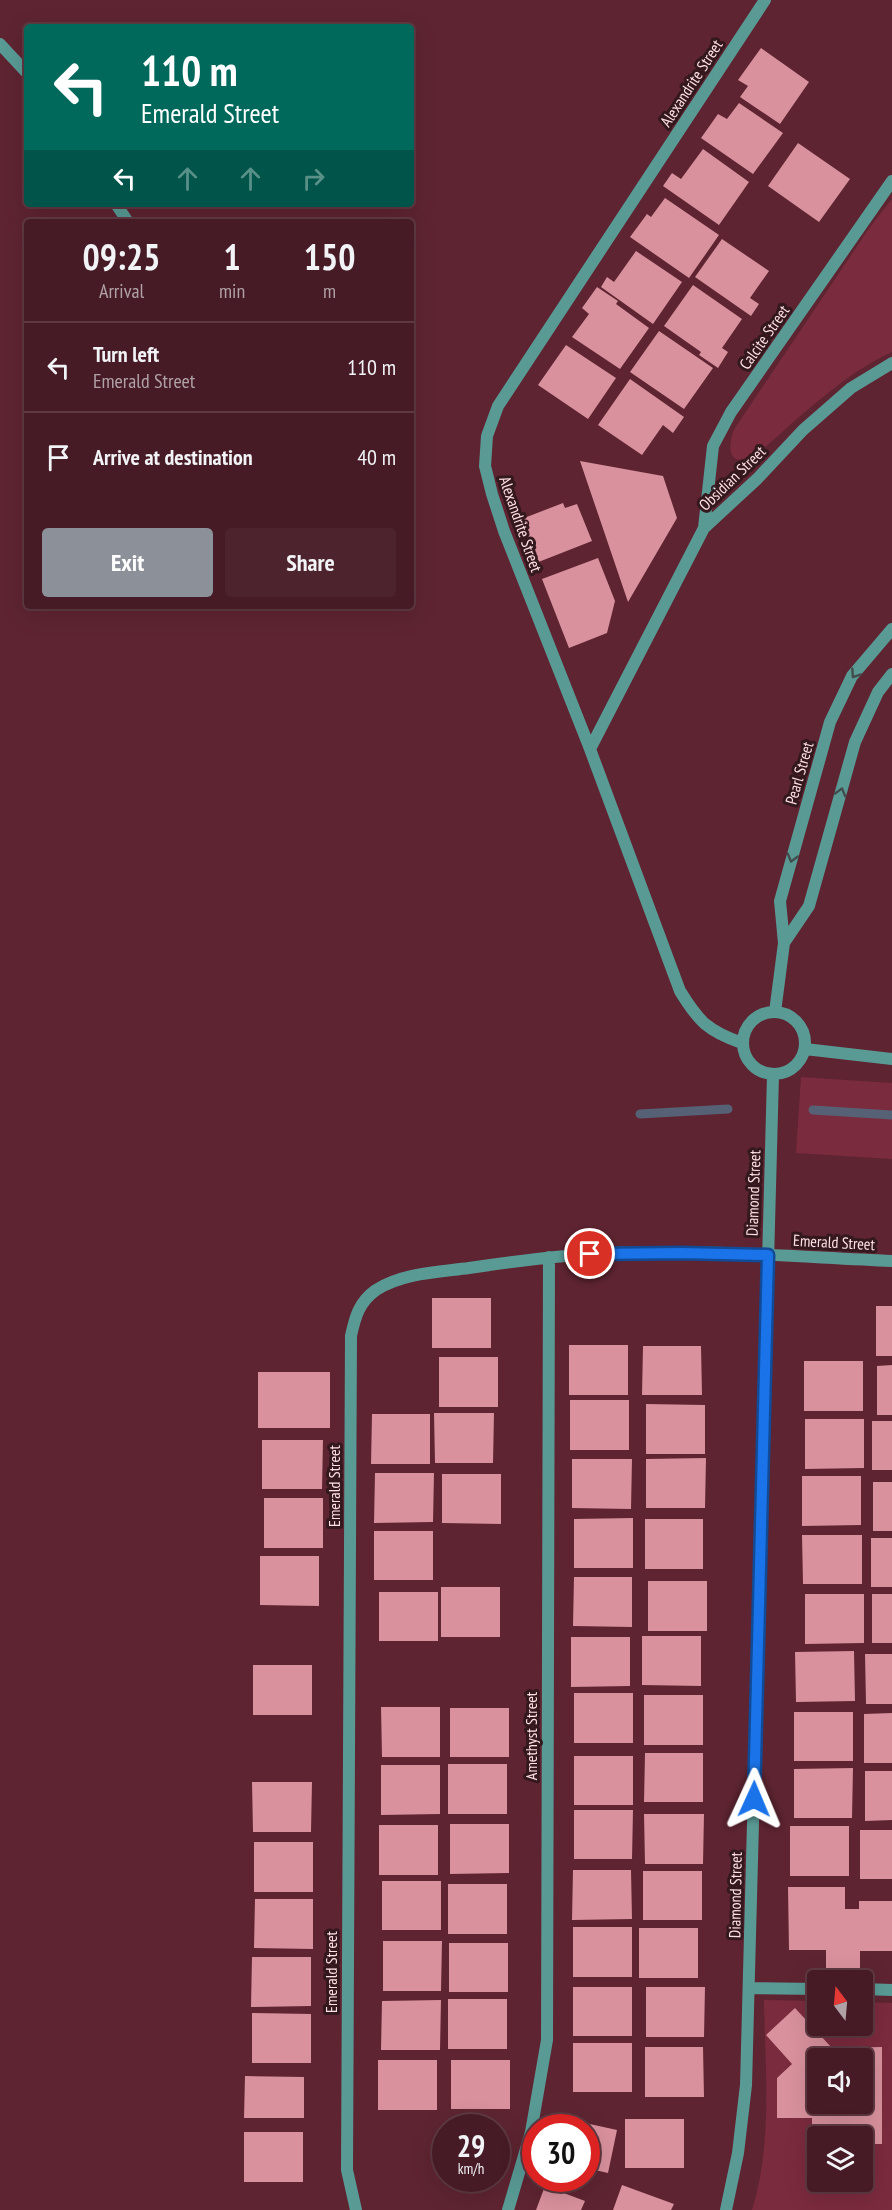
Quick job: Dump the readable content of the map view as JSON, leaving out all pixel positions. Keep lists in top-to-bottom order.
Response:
{
  "streets": {
    "street": [
      "Alexandrite Street",
      "Calcite Street",
      "Obsidian Street",
      "Pearl Street",
      "Diamond Street",
      "Emerald Street",
      "Amethyst Street"
    ]
  },
  "crossings": [
    ["Alexandrite Street", "Obsidian Street"],
    ["Alexandrite Street", "Pearl Street"],
    ["Alexandrite Street", "Diamond Street"],
    ["Calcite Street", "Obsidian Street"],
    ["Pearl Street", "Diamond Street"],
    ["Diamond Street", "Emerald Street"],
    ["Emerald Street", "Amethyst Street"]
  ],
  "north": "top",
  "page": {
    "turn": ["110 m", "Emerald Street"],
    "eta": [
      "09:25",
      "Arrival",
      "1",
      "min",
      "150",
      "m"
    ],
    "list": [
      {
        "name": "Turn left",
        "note": "Emerald Street",
        "value": "110 m"
      },
      {
        "name": "Arrive at destination",
        "value": "40 m"
      }
    ],
    "buttons": ["Exit", "Share"],
    "speed": "29 km/h",
    "limit": "30"
  }
}
